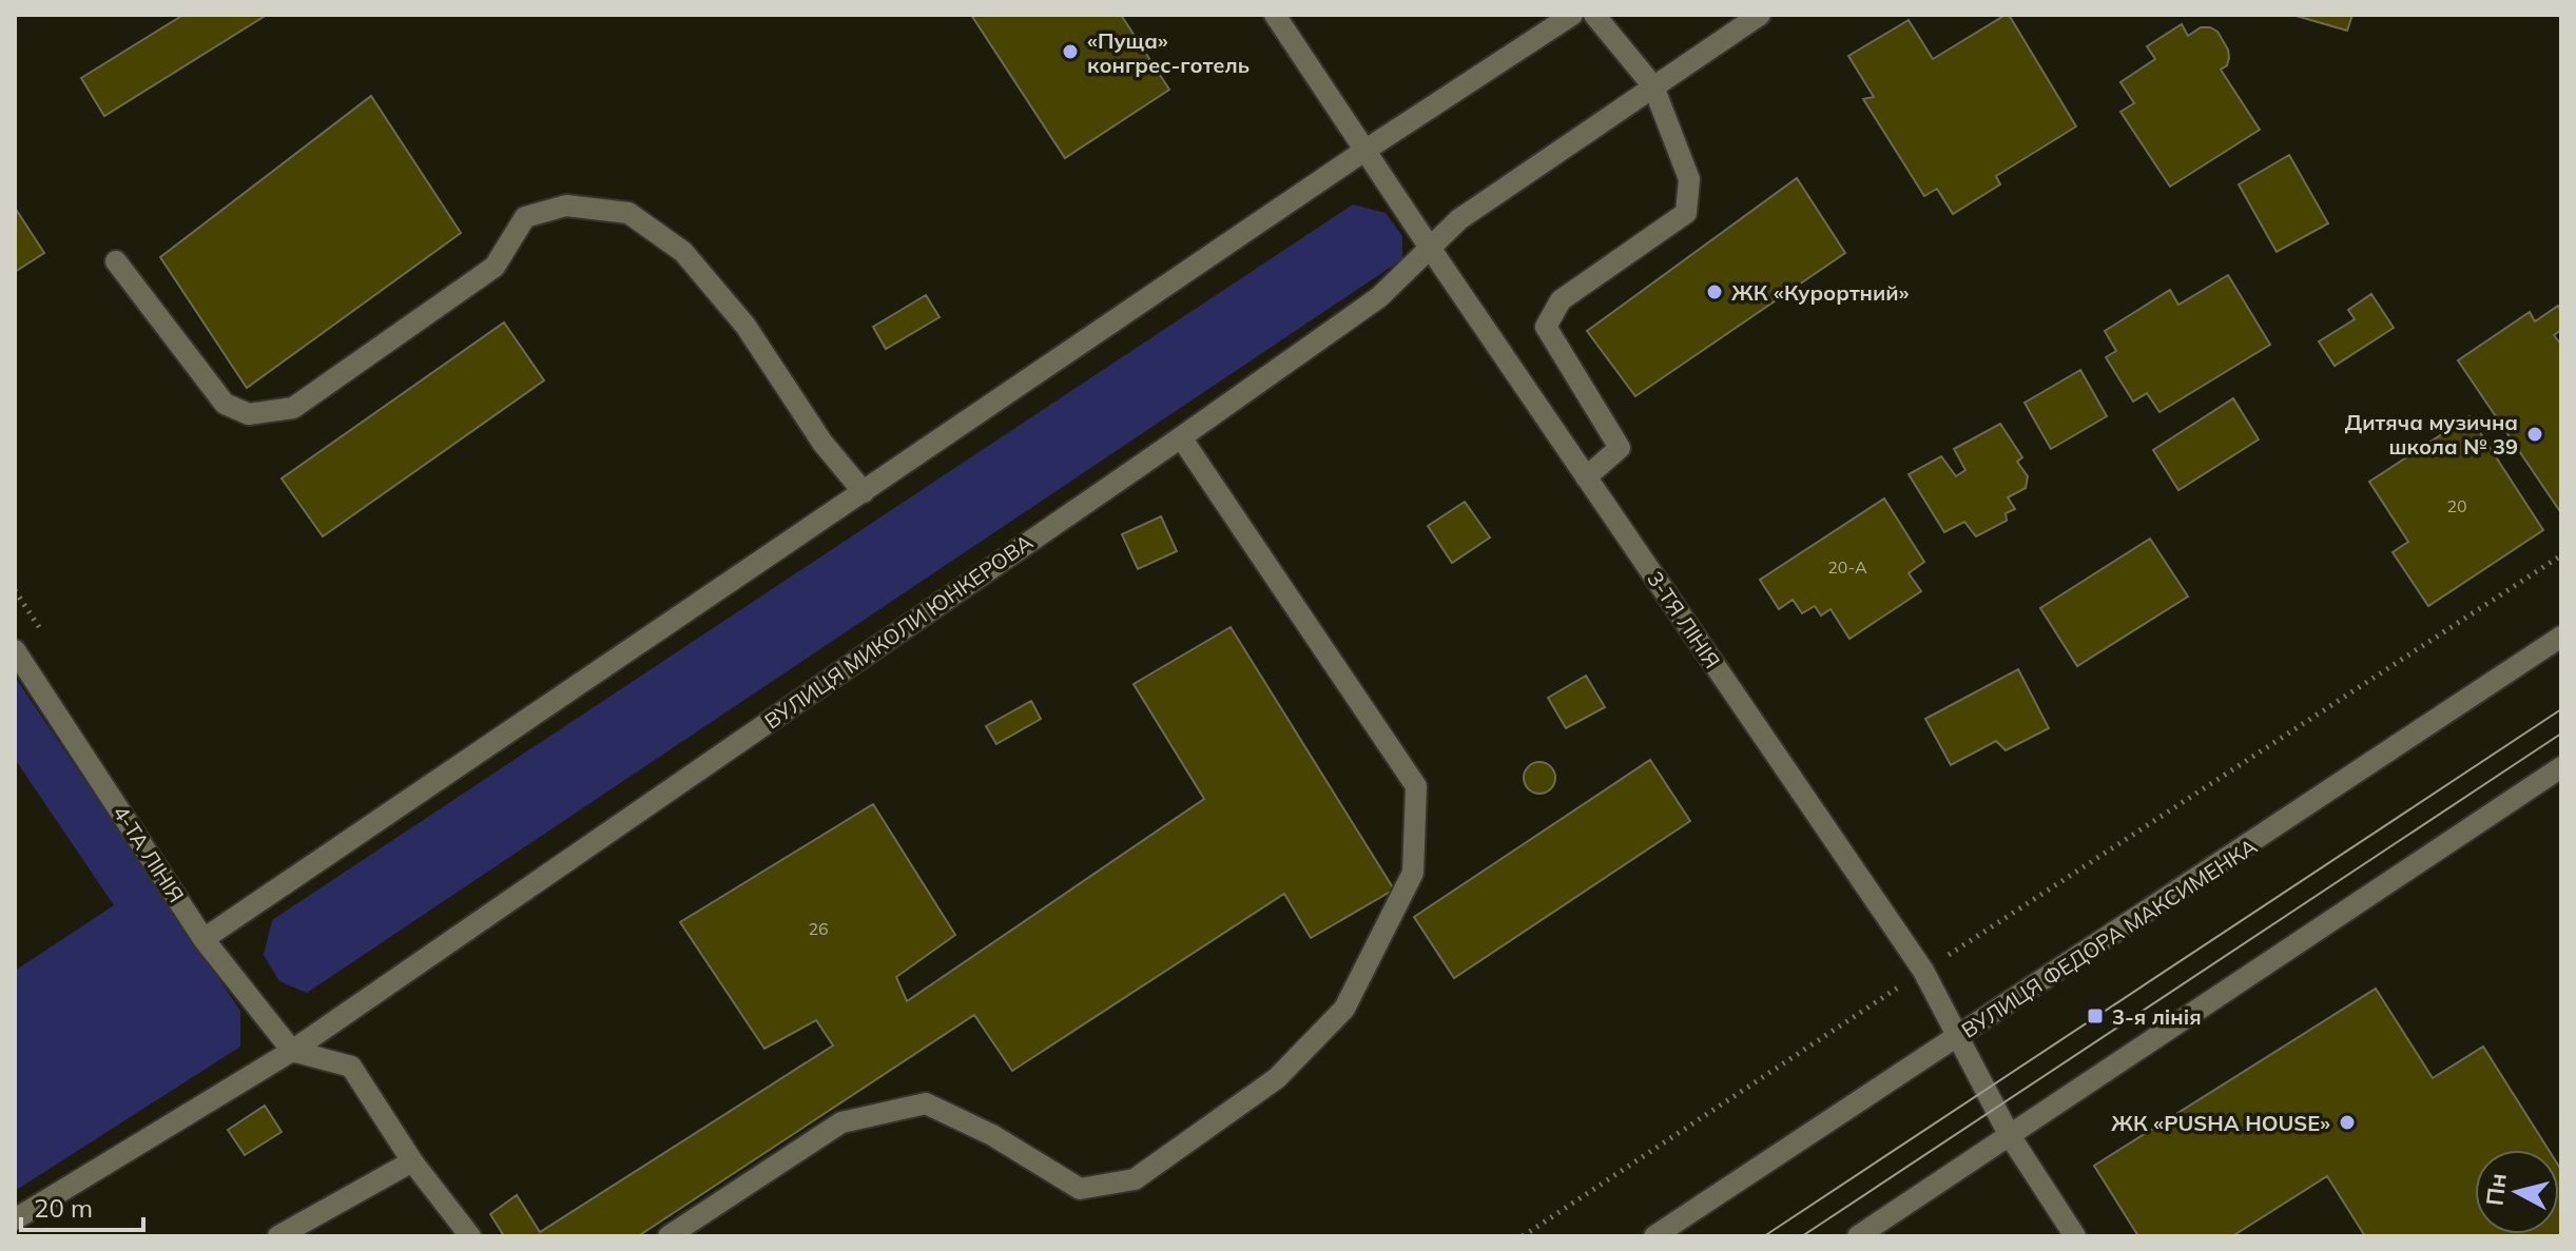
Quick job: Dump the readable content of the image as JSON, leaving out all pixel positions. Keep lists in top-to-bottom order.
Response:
{
  "streets": {
    "street": [
      "3-ТЯ ЛІНІЯ",
      "ВУЛИЦЯ МИКОЛИ ЮНКЕРОВА",
      "4-ТА ЛІНІЯ",
      "ВУЛИЦЯ ФЕДОРА МАКСИМЕНКА"
    ]
  },
  "crossings": [
    ["3-ТЯ ЛІНІЯ", "ВУЛИЦЯ МИКОЛИ ЮНКЕРОВА"],
    ["3-ТЯ ЛІНІЯ", "ВУЛИЦЯ ФЕДОРА МАКСИМЕНКА"],
    ["ВУЛИЦЯ МИКОЛИ ЮНКЕРОВА", "4-ТА ЛІНІЯ"]
  ],
  "places": {
    "other": [
      "«Пуща» конгрес-готель",
      "ЖК «Курортний»",
      "Дитяча музична школа № 39",
      "ЖК «PUSHA HOUSE»"
    ],
    "transit": ["3-я лінія"]
  },
  "house_numbers": ["20", "20-А", "26"],
  "scale_bar": "20 m",
  "north": "left"
}
